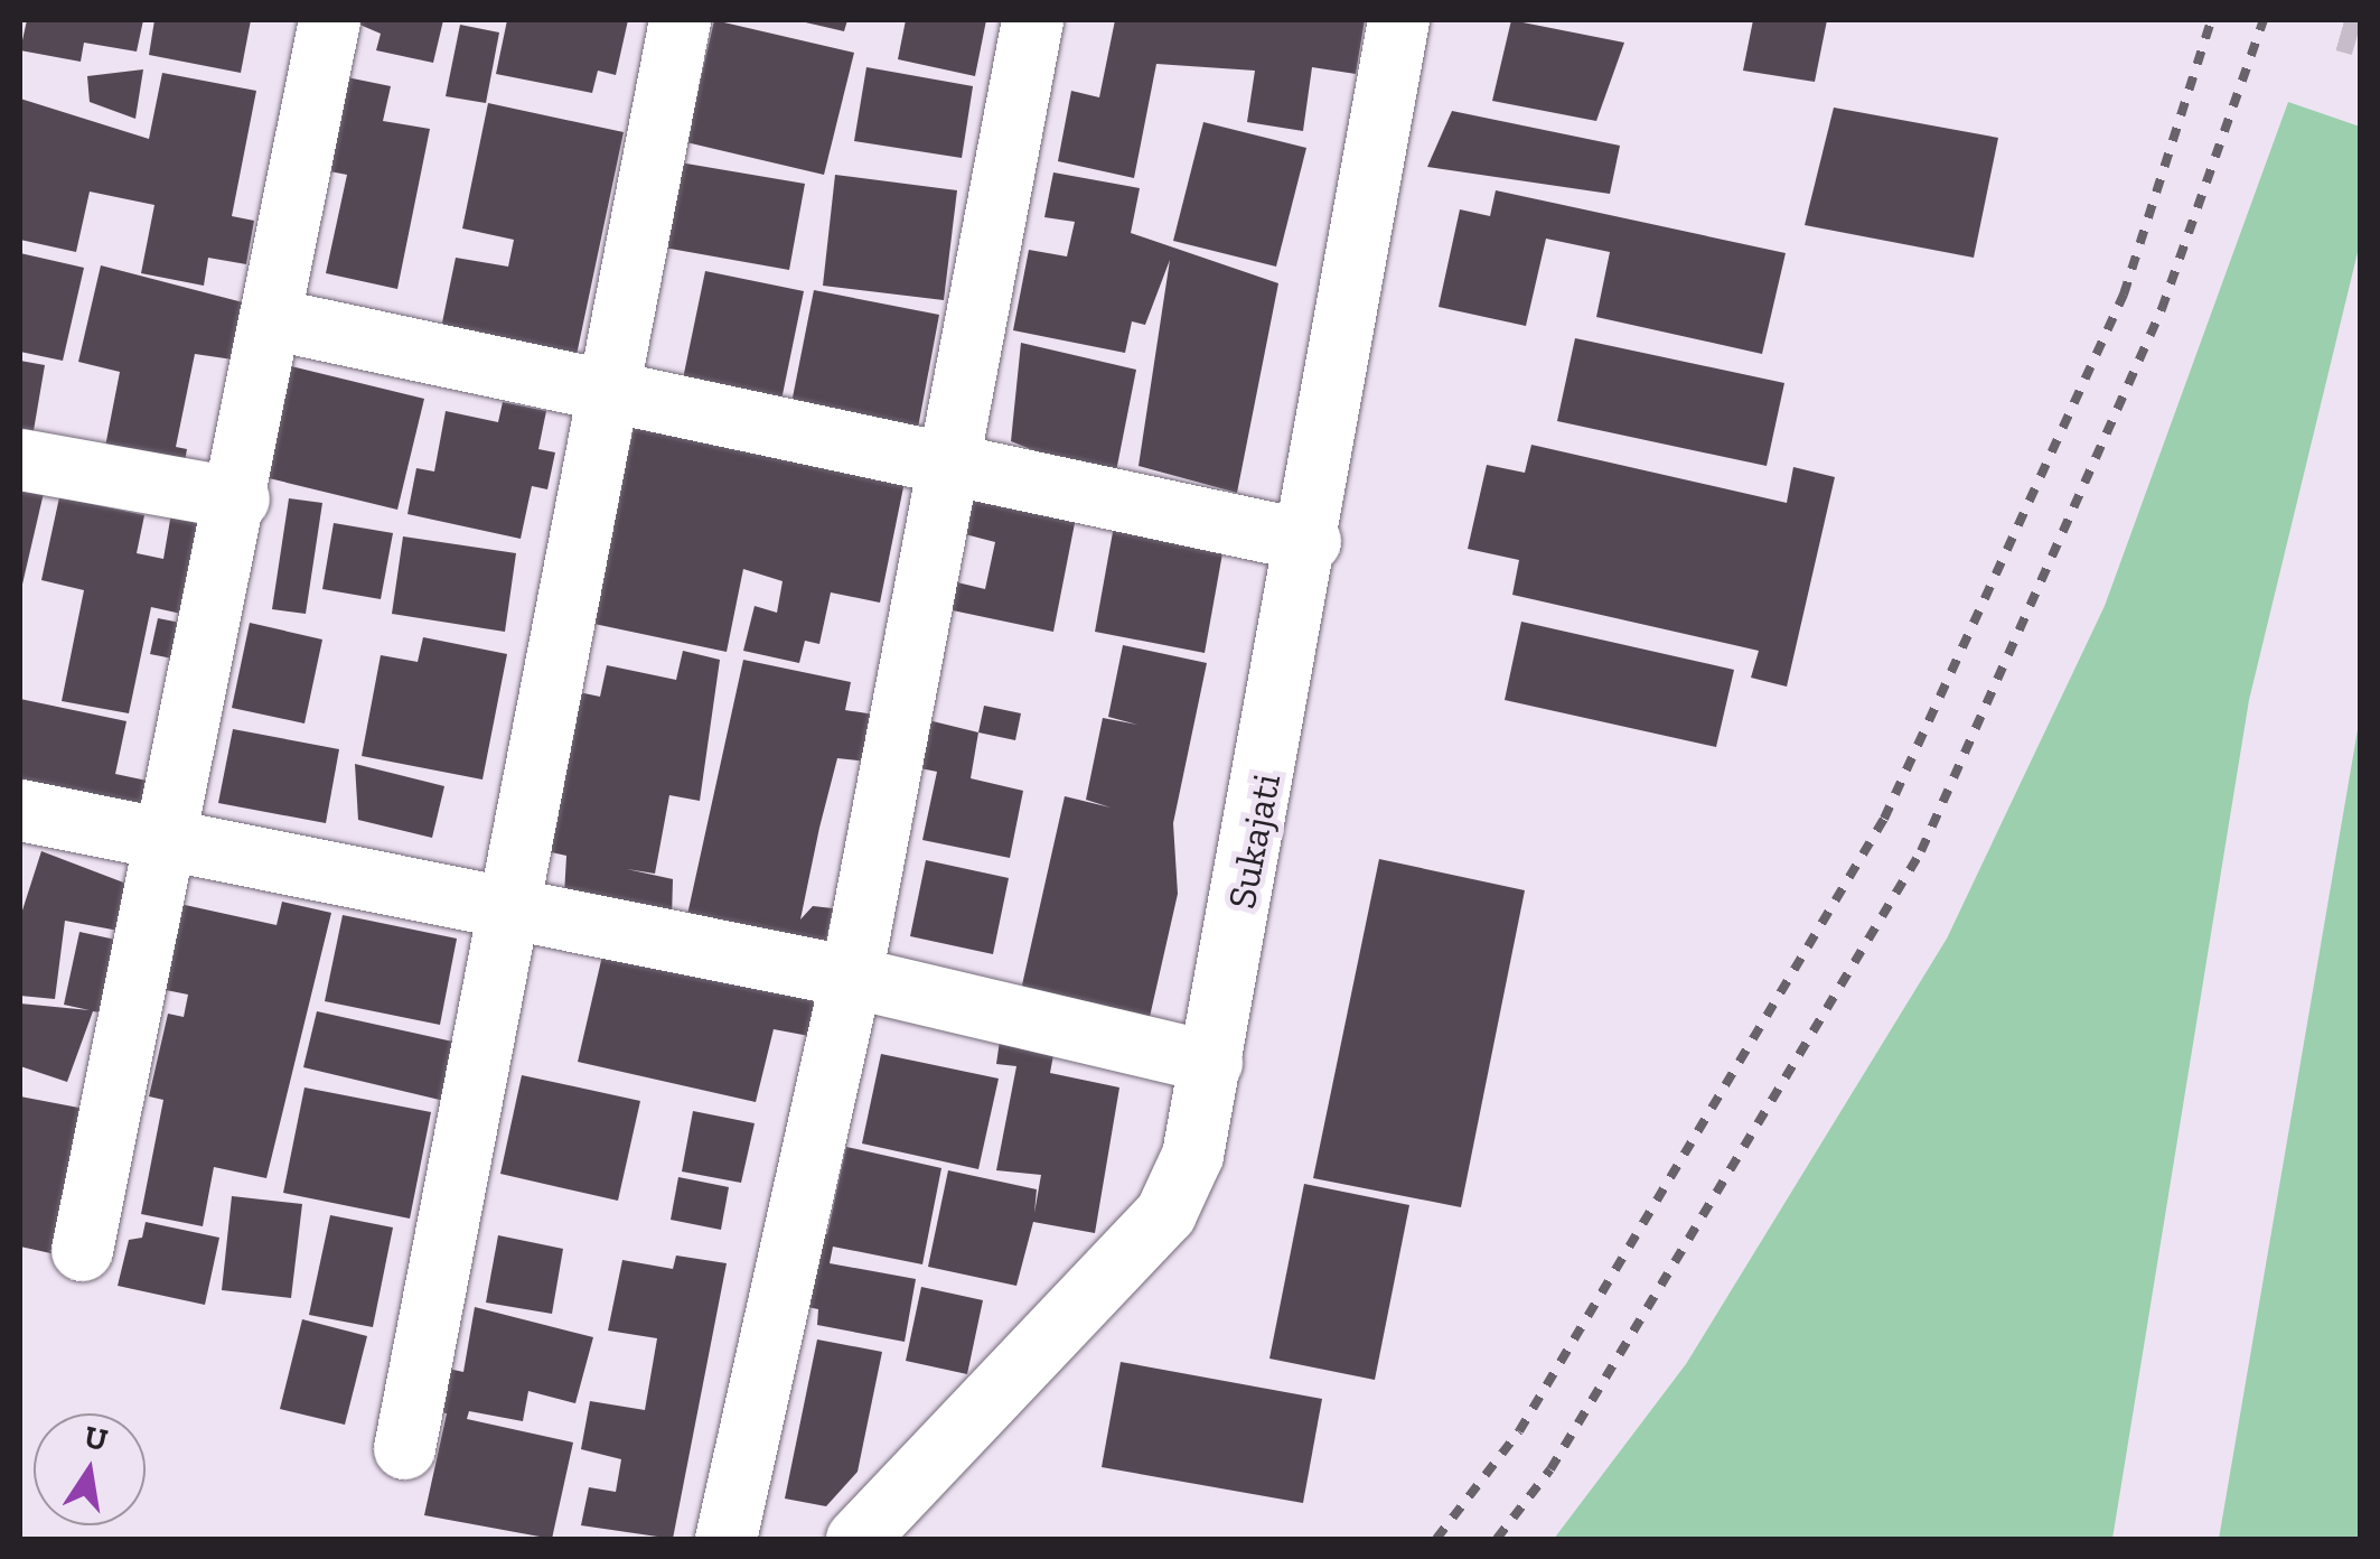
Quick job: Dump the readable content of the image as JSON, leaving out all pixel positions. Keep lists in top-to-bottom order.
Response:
{
  "streets": {
    "street": ["Sukajati"]
  },
  "north": "top"
}
